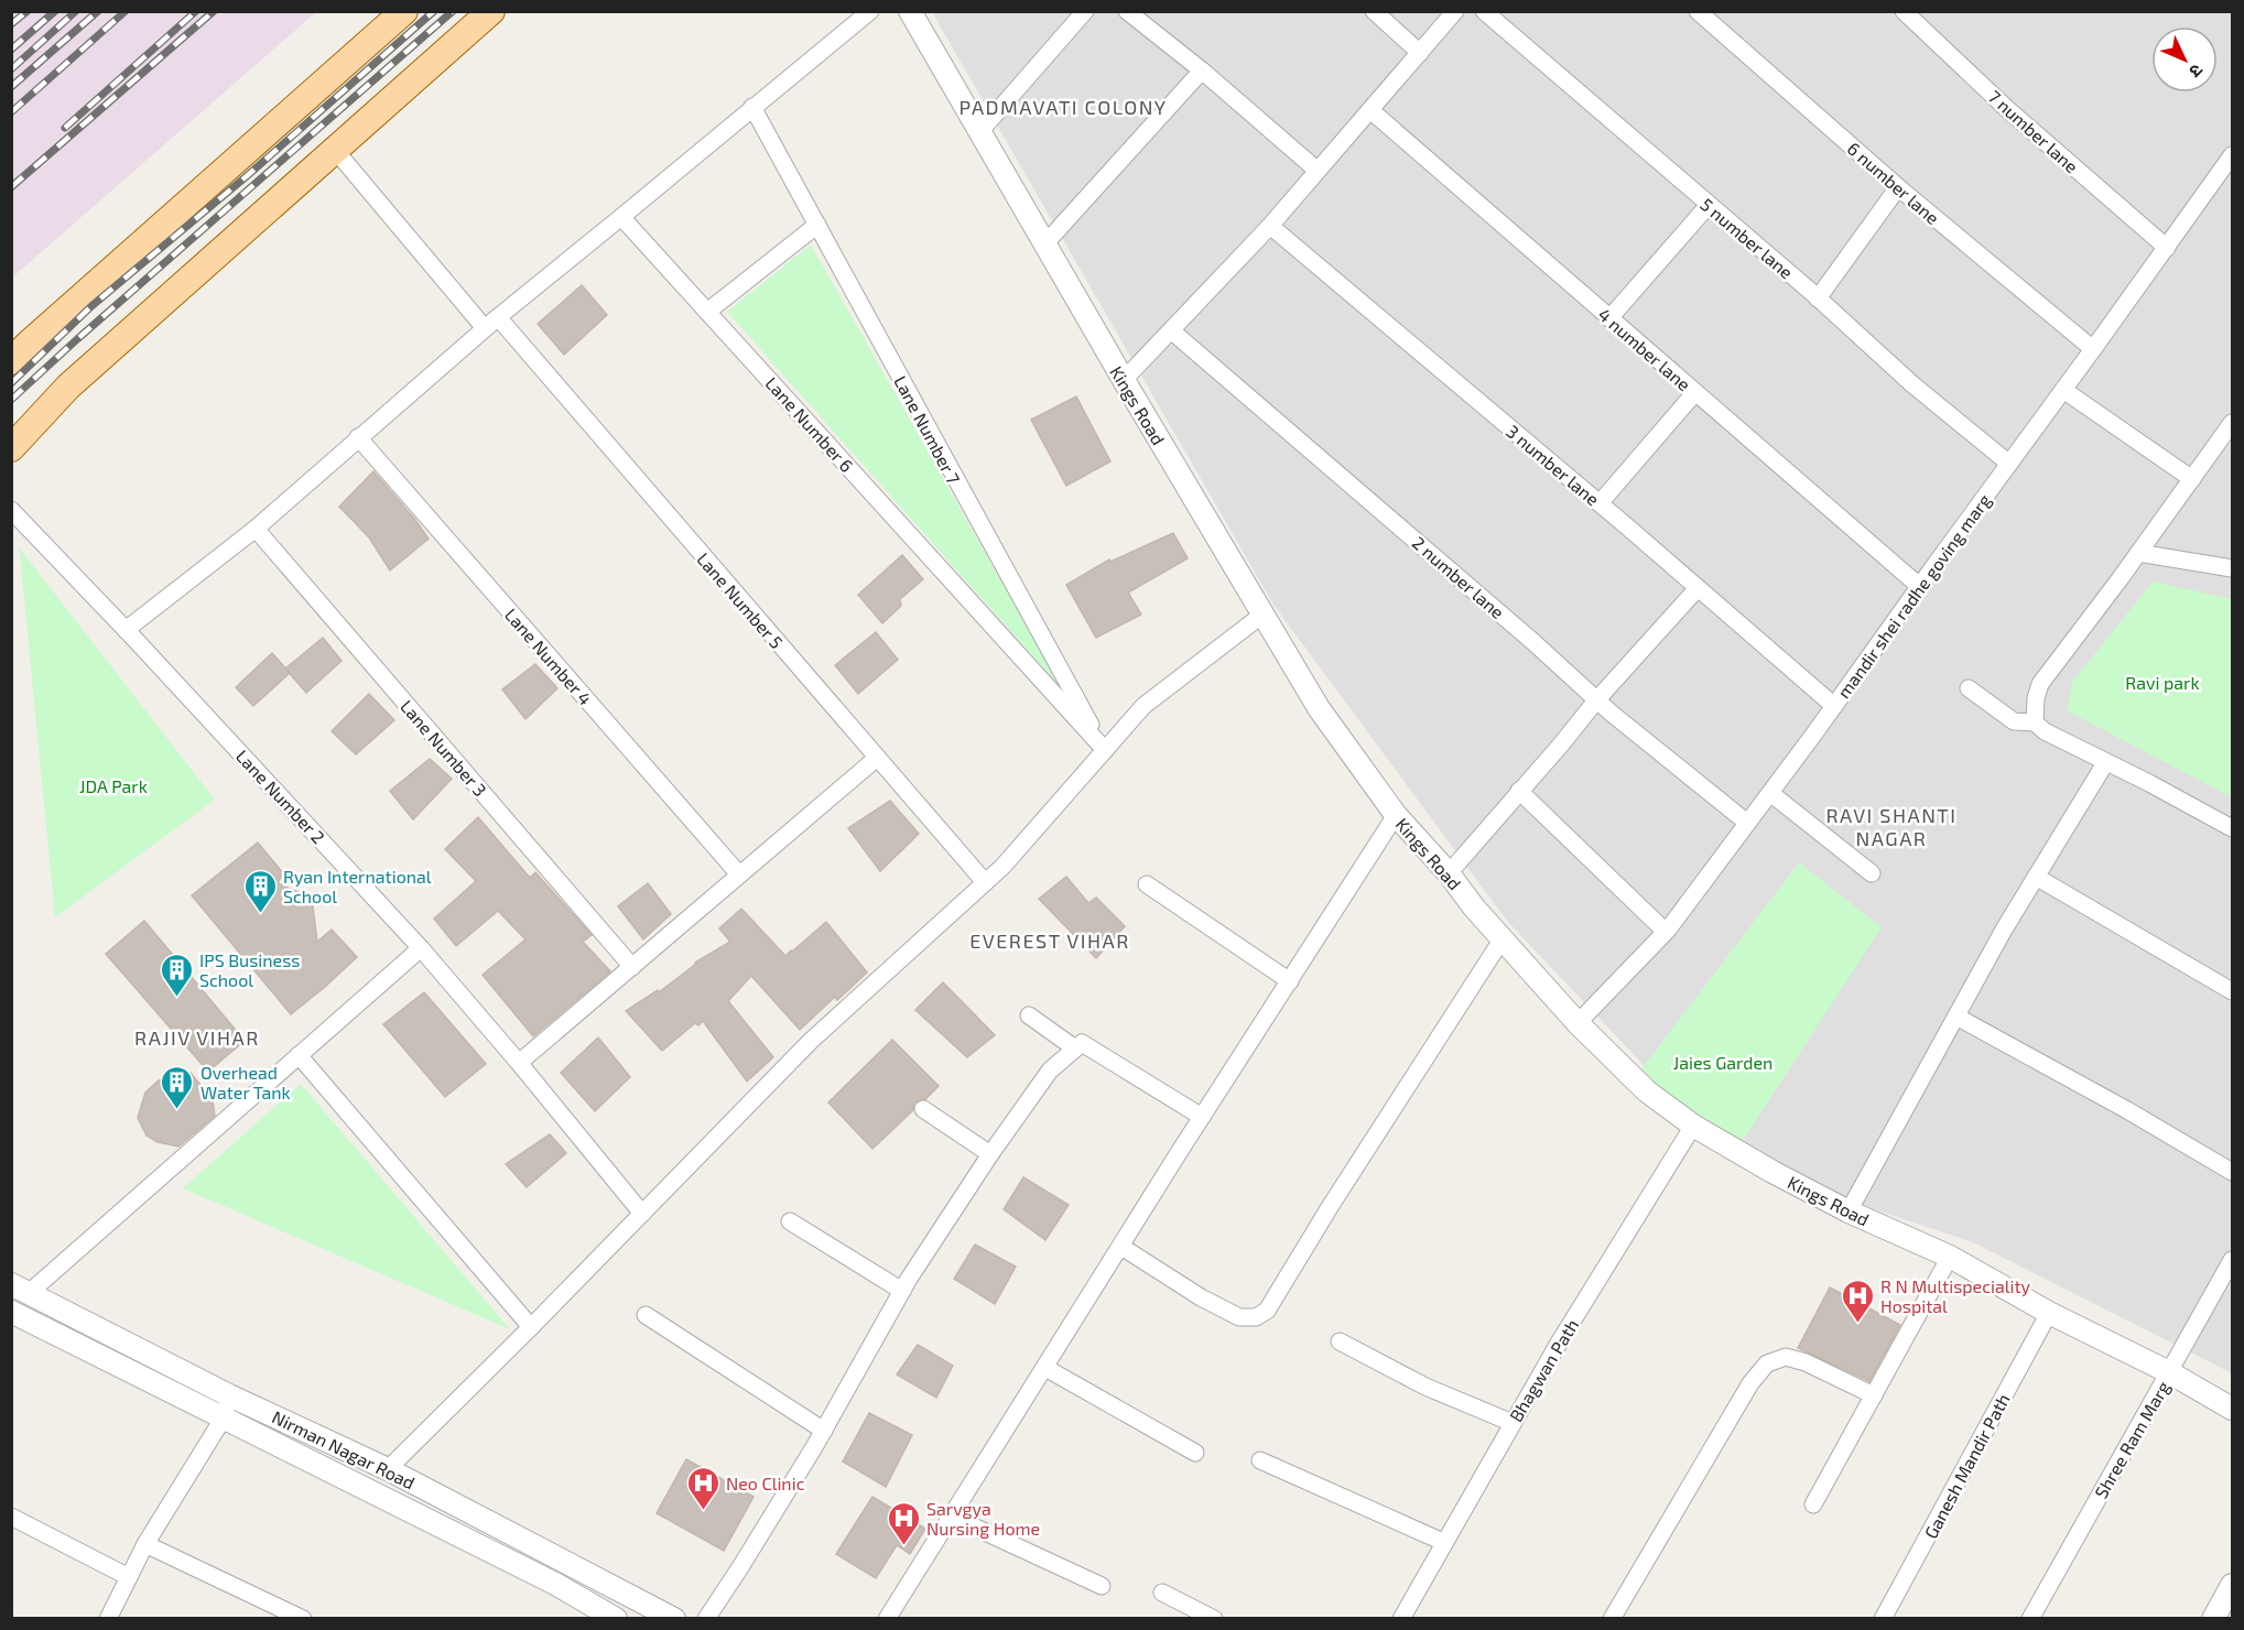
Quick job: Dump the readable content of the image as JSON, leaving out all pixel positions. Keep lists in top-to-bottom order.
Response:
{
  "streets": {
    "street": [
      "7 number lane",
      "6 number lane",
      "5 number lane",
      "4 number lane",
      "Kings Road",
      "Lane Number 6",
      "Lane Number 7",
      "3 number lane",
      "2 number lane",
      "mandir shei radhe goving marg",
      "Lane Number 5",
      "Lane Number 4",
      "Lane Number 3",
      "Lane Number 2",
      "Bhagwan Path",
      "Shree Ram Marg",
      "Nirman Nagar Road",
      "Ganesh Mandir Path"
    ]
  },
  "crossings": [
    ["7 number lane", "mandir shei radhe goving marg"],
    ["6 number lane", "mandir shei radhe goving marg"],
    ["5 number lane", "mandir shei radhe goving marg"],
    ["4 number lane", "mandir shei radhe goving marg"],
    ["Kings Road", "mandir shei radhe goving marg"],
    ["Kings Road", "Bhagwan Path"],
    ["Kings Road", "Shree Ram Marg"],
    ["Kings Road", "Ganesh Mandir Path"],
    ["Lane Number 6", "Lane Number 7"],
    ["3 number lane", "mandir shei radhe goving marg"],
    ["2 number lane", "mandir shei radhe goving marg"]
  ],
  "districts": [
    "PADMAVATI COLONY",
    "RAVI SHANTI NAGAR",
    "EVEREST VIHAR",
    "RAJIV VIHAR"
  ],
  "parks": ["Ravi park", "JDA Park", "Jaies Garden"],
  "places": {
    "building": ["Ryan International School", "IPS Business School", "Overhead Water Tank"],
    "hospital": ["R N Multispeciality Hospital", "Neo Clinic", "Sarvgya Nursing Home"]
  },
  "north": "bottom right"
}
